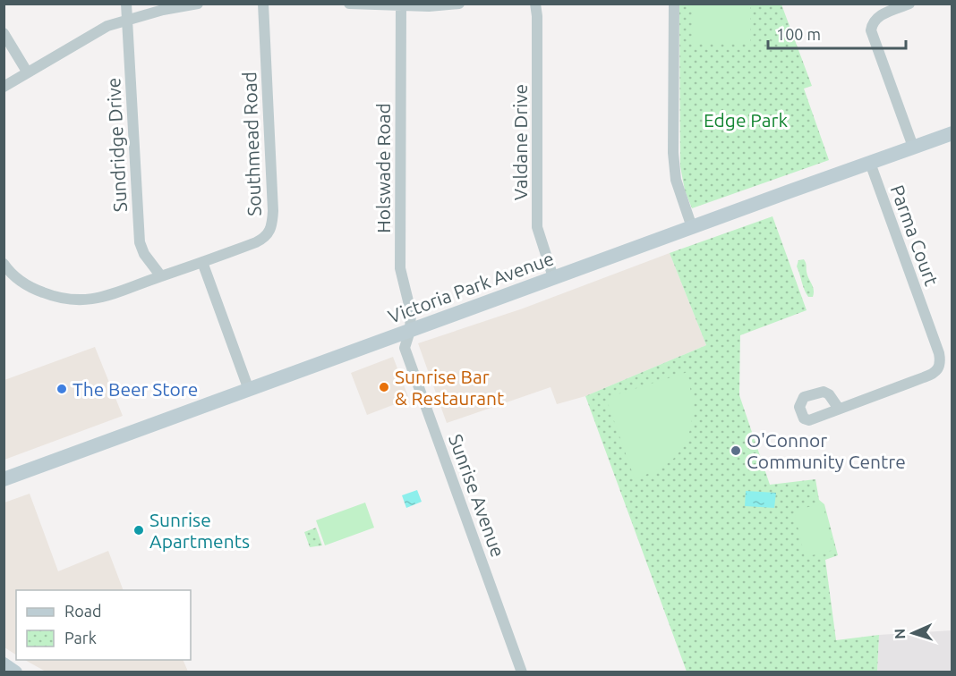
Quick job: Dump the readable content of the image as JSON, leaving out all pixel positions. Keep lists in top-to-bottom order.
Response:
{
  "streets": {
    "main road": ["Victoria Park Avenue"],
    "street": [
      "Valdane Drive",
      "Southmead Road",
      "Sundridge Drive",
      "Holswade Road",
      "Parma Court",
      "Sunrise Avenue"
    ]
  },
  "crossings": [
    ["Valdane Drive", "Victoria Park Avenue"],
    ["Southmead Road", "Sundridge Drive"],
    ["Holswade Road", "Victoria Park Avenue"],
    ["Holswade Road", "Sunrise Avenue"],
    ["Parma Court", "Victoria Park Avenue"],
    ["Victoria Park Avenue", "Sunrise Avenue"]
  ],
  "parks": ["Edge Park"],
  "places": [
    "Sunrise Bar & Restaurant",
    "The Beer Store",
    "O'Connor Community Centre",
    "Sunrise Apartments"
  ],
  "legend": ["Road", "Park"],
  "scale_bar": "100 m",
  "north": "left"
}
